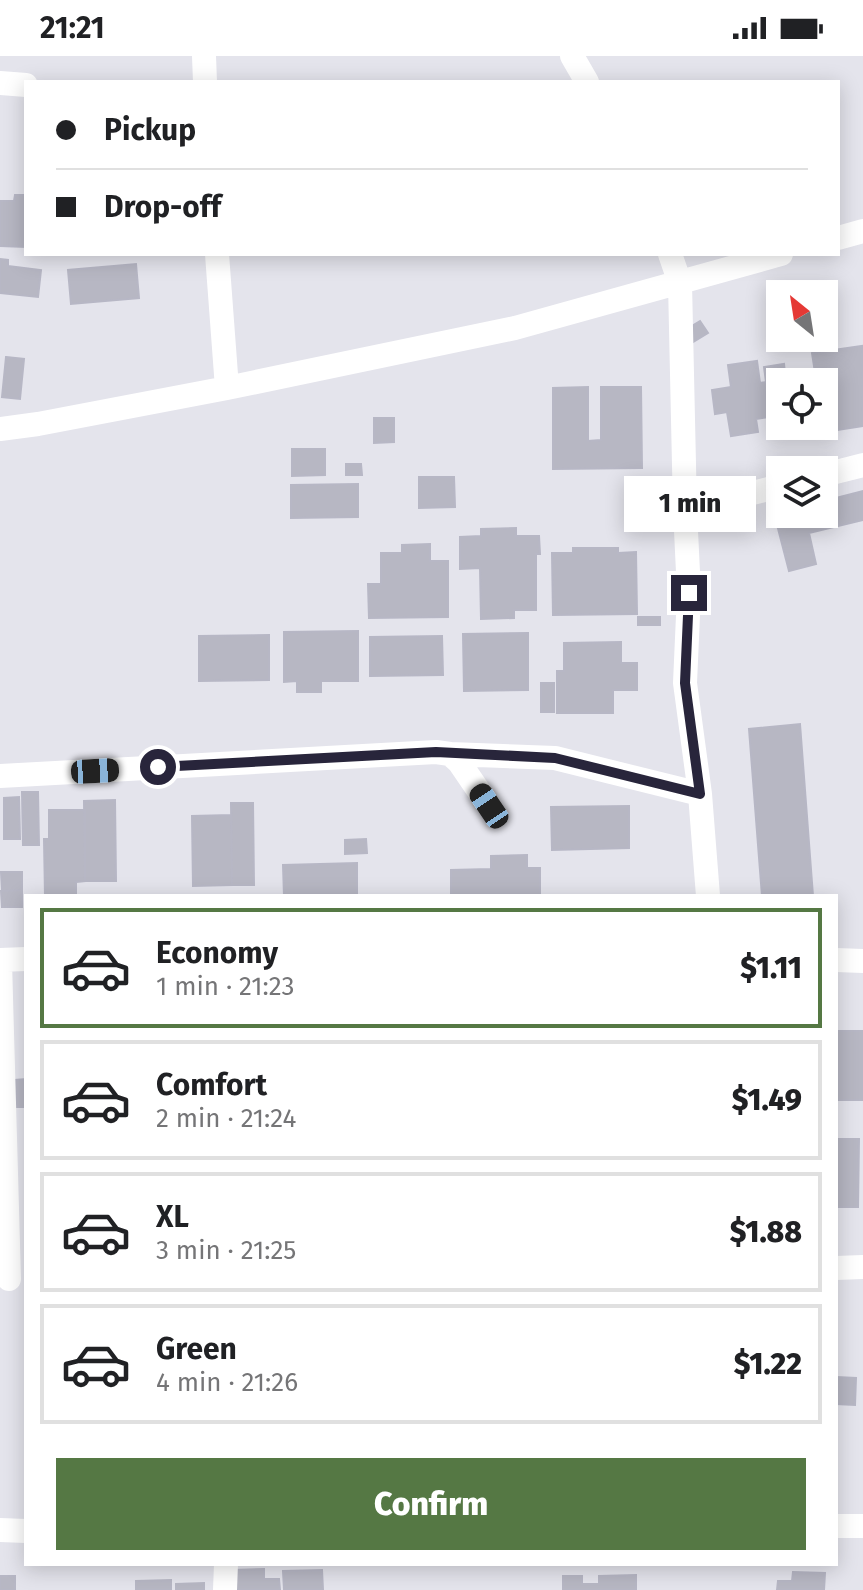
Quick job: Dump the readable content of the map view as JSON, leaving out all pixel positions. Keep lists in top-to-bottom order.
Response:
{
  "north": "top left",
  "page": {
    "status": "21:21",
    "banner": ["Pickup", "Drop-off"],
    "bubble": "1 min",
    "list": [
      {
        "name": "Economy",
        "note": "1 min · 21:23",
        "value": "$1.11"
      },
      {
        "name": "Comfort",
        "note": "2 min · 21:24",
        "value": "$1.49"
      },
      {
        "name": "XL",
        "note": "3 min · 21:25",
        "value": "$1.88"
      },
      {
        "name": "Green",
        "note": "4 min · 21:26",
        "value": "$1.22"
      }
    ],
    "buttons": "Confirm"
  }
}
